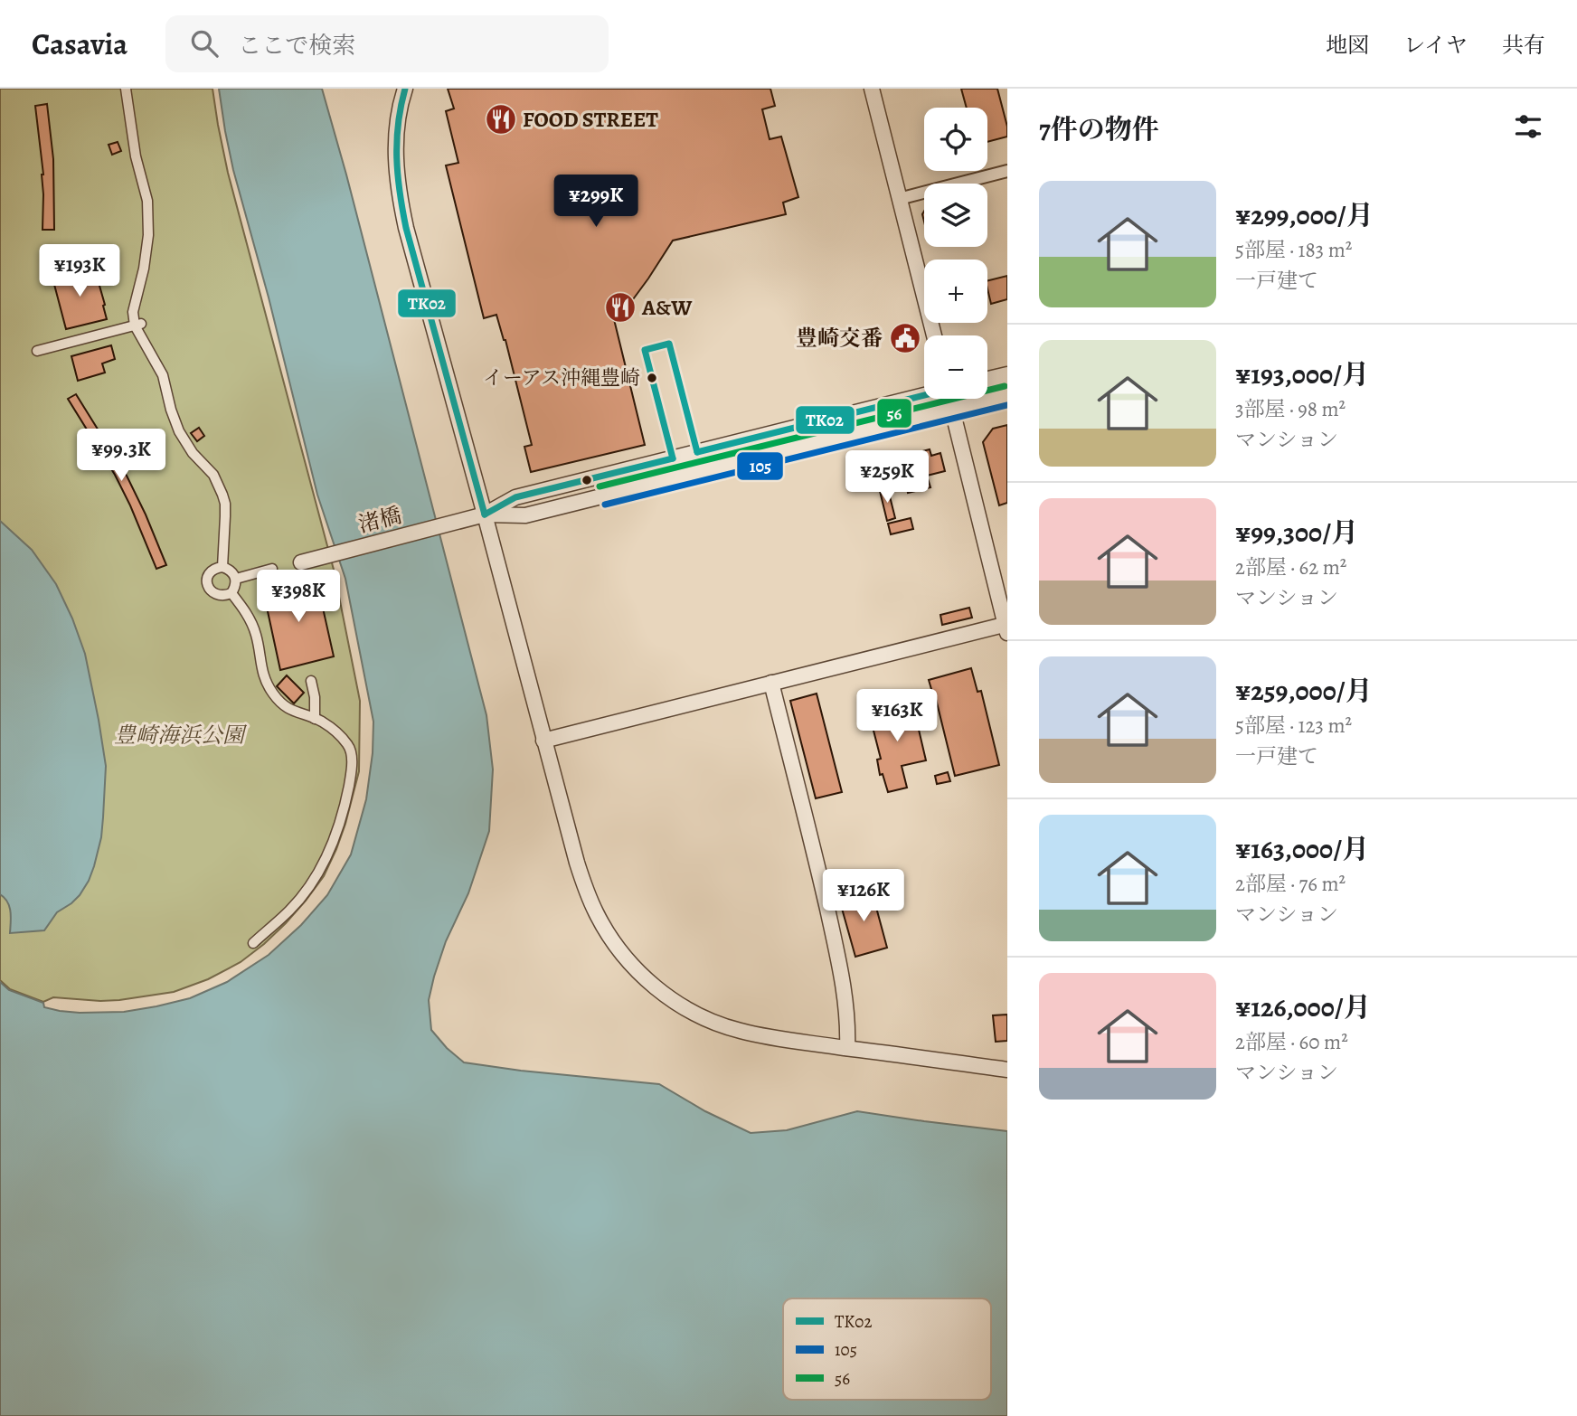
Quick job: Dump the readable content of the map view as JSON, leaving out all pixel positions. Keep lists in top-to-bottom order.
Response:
{
  "streets": {
    "street": ["渚橋"]
  },
  "parks": ["豊崎海浜公園"],
  "places": {
    "restaurant": ["FOOD STREET", "A&W"],
    "public building": ["豊崎交番"],
    "other": ["イーアス沖縄豊崎"]
  },
  "lines": ["transit line TK02", "transit line 56", "transit line 105"],
  "legend": ["TK02", "105", "56"],
  "page": {
    "header": "Casavia",
    "search": "ここで検索",
    "nav": ["地図", "レイヤ", "共有"],
    "heading": "7件の物件",
    "map_buttons": ["+", "−"],
    "list": [
      {
        "name": "¥299,000/月",
        "note": "5部屋 · 183 m² · 一戸建て"
      },
      {
        "name": "¥193,000/月",
        "note": "3部屋 · 98 m² · マンション"
      },
      {
        "name": "¥99,300/月",
        "note": "2部屋 · 62 m² · マンション"
      },
      {
        "name": "¥259,000/月",
        "note": "5部屋 · 123 m² · 一戸建て"
      },
      {
        "name": "¥163,000/月",
        "note": "2部屋 · 76 m² · マンション"
      },
      {
        "name": "¥126,000/月",
        "note": "2部屋 · 60 m² · マンション"
      }
    ],
    "price": [
      "¥299K",
      "¥193K",
      "¥99.3K",
      "¥259K",
      "¥398K",
      "¥163K",
      "¥126K"
    ]
  }
}
